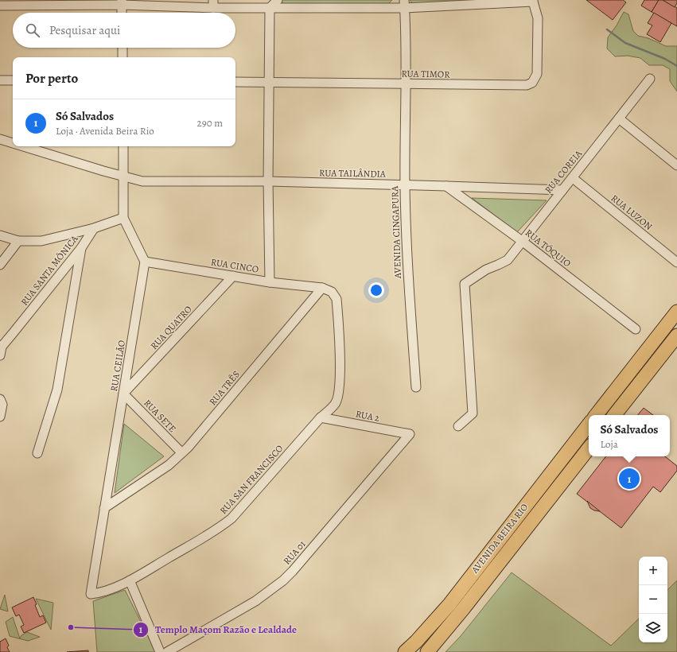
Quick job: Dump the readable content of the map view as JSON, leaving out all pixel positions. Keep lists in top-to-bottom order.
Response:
{
  "streets": {
    "main road": ["AVENIDA BEIRA RIO"],
    "street": [
      "RUA TIMOR",
      "RUA COREIA",
      "RUA TAILÂNDIA",
      "RUA LUZON",
      "AVENIDA CINGAPURA",
      "RUA TÓQUIO",
      "RUA CINCO",
      "RUA SANTA MÔNICA",
      "RUA QUATRO",
      "RUA CEILÃO",
      "RUA TRÊS",
      "RUA SETE",
      "RUA 2",
      "RUA SAN FRANCISCO",
      "RUA 01"
    ]
  },
  "crossings": [
    ["RUA TIMOR", "AVENIDA CINGAPURA"],
    ["RUA COREIA", "RUA TAILÂNDIA"],
    ["RUA COREIA", "RUA LUZON"],
    ["RUA COREIA", "RUA TÓQUIO"],
    ["RUA TAILÂNDIA", "AVENIDA CINGAPURA"],
    ["RUA TAILÂNDIA", "RUA TÓQUIO"],
    ["RUA CINCO", "RUA QUATRO"],
    ["RUA CINCO", "RUA CEILÃO"],
    ["RUA CINCO", "RUA TRÊS"],
    ["RUA CINCO", "RUA SAN FRANCISCO"],
    ["RUA QUATRO", "RUA CEILÃO"],
    ["RUA QUATRO", "RUA SETE"],
    ["RUA CEILÃO", "RUA TRÊS"],
    ["RUA CEILÃO", "RUA SETE"],
    ["RUA CEILÃO", "RUA SAN FRANCISCO"],
    ["RUA TRÊS", "RUA SETE"],
    ["RUA TRÊS", "RUA SAN FRANCISCO"],
    ["RUA 2", "RUA SAN FRANCISCO"],
    ["RUA 2", "RUA 01"]
  ],
  "places": ["Templo Maçom Razão e Lealdade"],
  "page": {
    "search": "Pesquisar aqui",
    "heading": "Por perto",
    "list": [
      {
        "mark": "1",
        "name": "Só Salvados",
        "note": "Loja · Avenida Beira Rio",
        "value": "290 m"
      }
    ],
    "popup": ["Só Salvados", "Loja"],
    "pins": "1",
    "map_buttons": ["+", "−"]
  }
}
